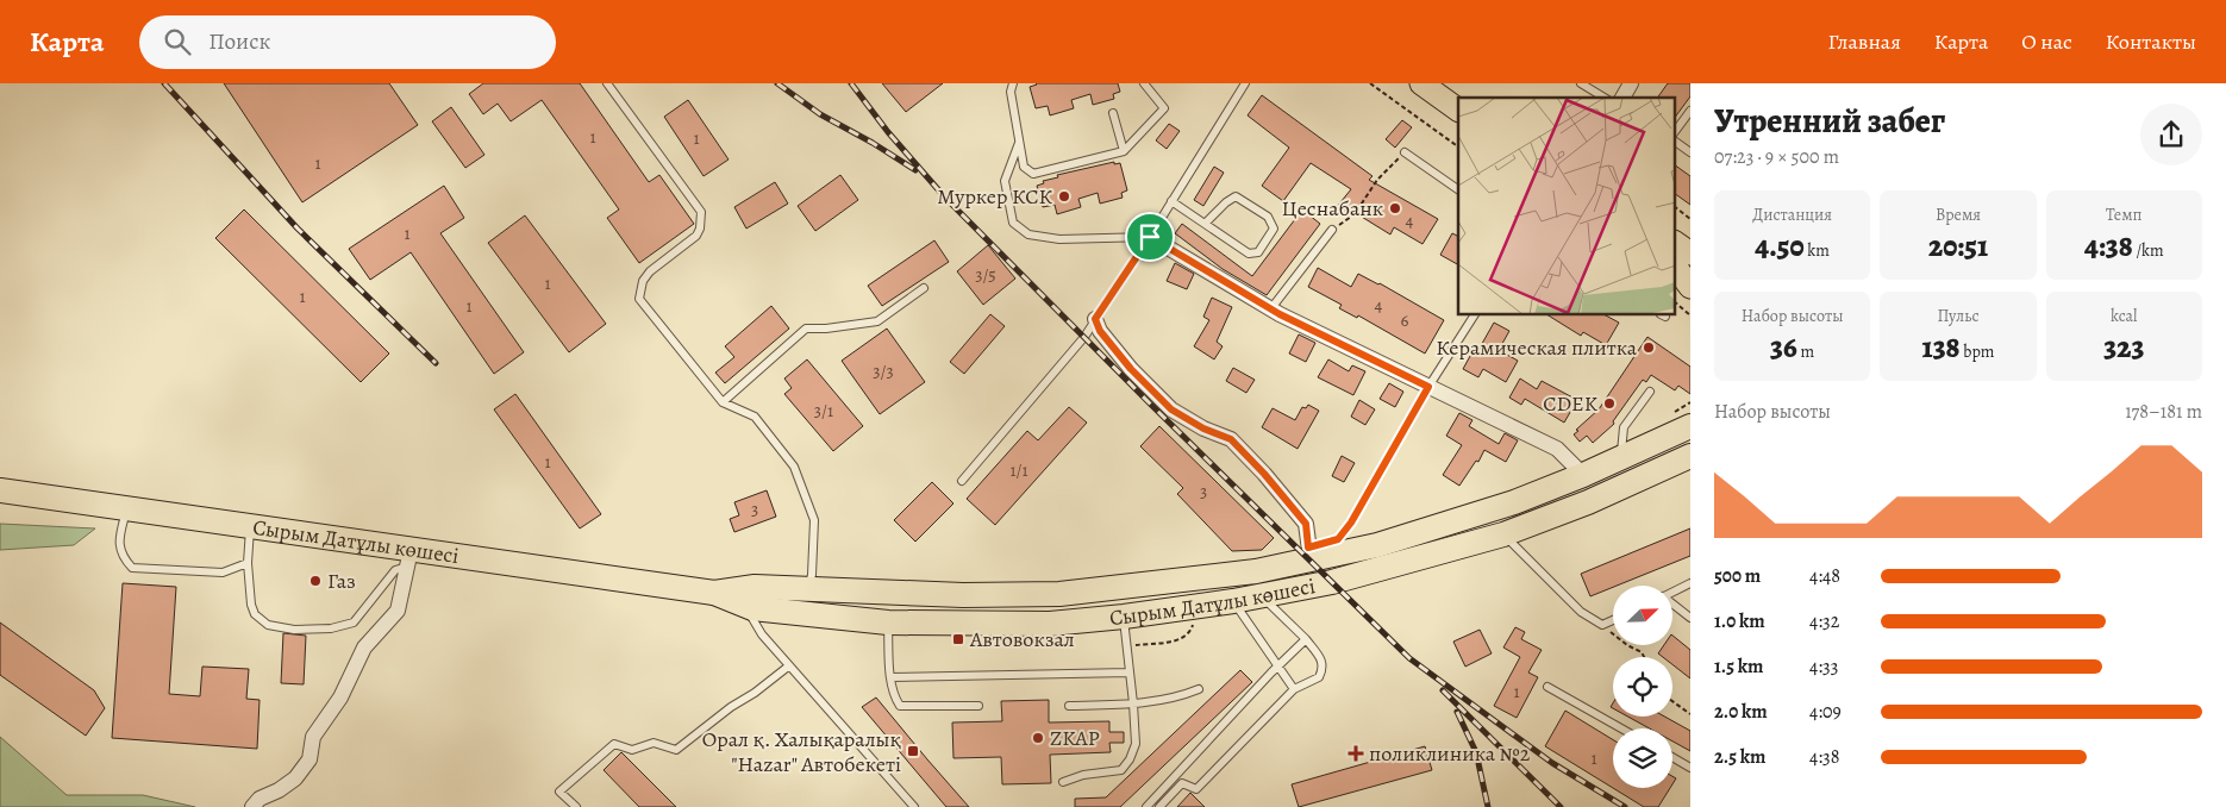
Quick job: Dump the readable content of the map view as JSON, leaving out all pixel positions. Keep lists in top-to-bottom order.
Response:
{
  "streets": {
    "highway": ["Сырым Датұлы көшесі"]
  },
  "places": {
    "other": [
      "Муркер КСК",
      "Цеснабанк",
      "Керамическая плитка",
      "CDEK",
      "Газ",
      "ZKAP"
    ],
    "transit": ["Автовокзал", "Орал қ. Халықаралық \"Hazar\" Автобекеті"],
    "health": ["поликлиника №2"]
  },
  "house_numbers": [
    "1",
    "1",
    "1",
    "4",
    "1",
    "3/5",
    "1",
    "1",
    "4",
    "1",
    "6",
    "3/3",
    "3/1",
    "1",
    "1/1",
    "3",
    "3",
    "1",
    "1"
  ],
  "north": "top right",
  "page": {
    "header": "Карта",
    "search": "Поиск",
    "nav": [
      "Главная",
      "Карта",
      "О нас",
      "Контакты"
    ],
    "heading": ["Утренний забег", "07:23 · 9 × 500 m"],
    "stats": [
      ["Дистанция", "4.50 km"],
      ["Время", "20:51"],
      ["Темп", "4:38 /km"],
      ["Набор высоты", "36 m"],
      ["Пульс", "138 bpm"],
      ["kcal", "323"]
    ],
    "chart": ["Набор высоты", "178–181 m"],
    "list": [
      {
        "name": "500 m",
        "note": "4:48"
      },
      {
        "name": "1.0 km",
        "note": "4:32"
      },
      {
        "name": "1.5 km",
        "note": "4:33"
      },
      {
        "name": "2.0 km",
        "note": "4:09"
      },
      {
        "name": "2.5 km",
        "note": "4:38"
      }
    ]
  }
}
